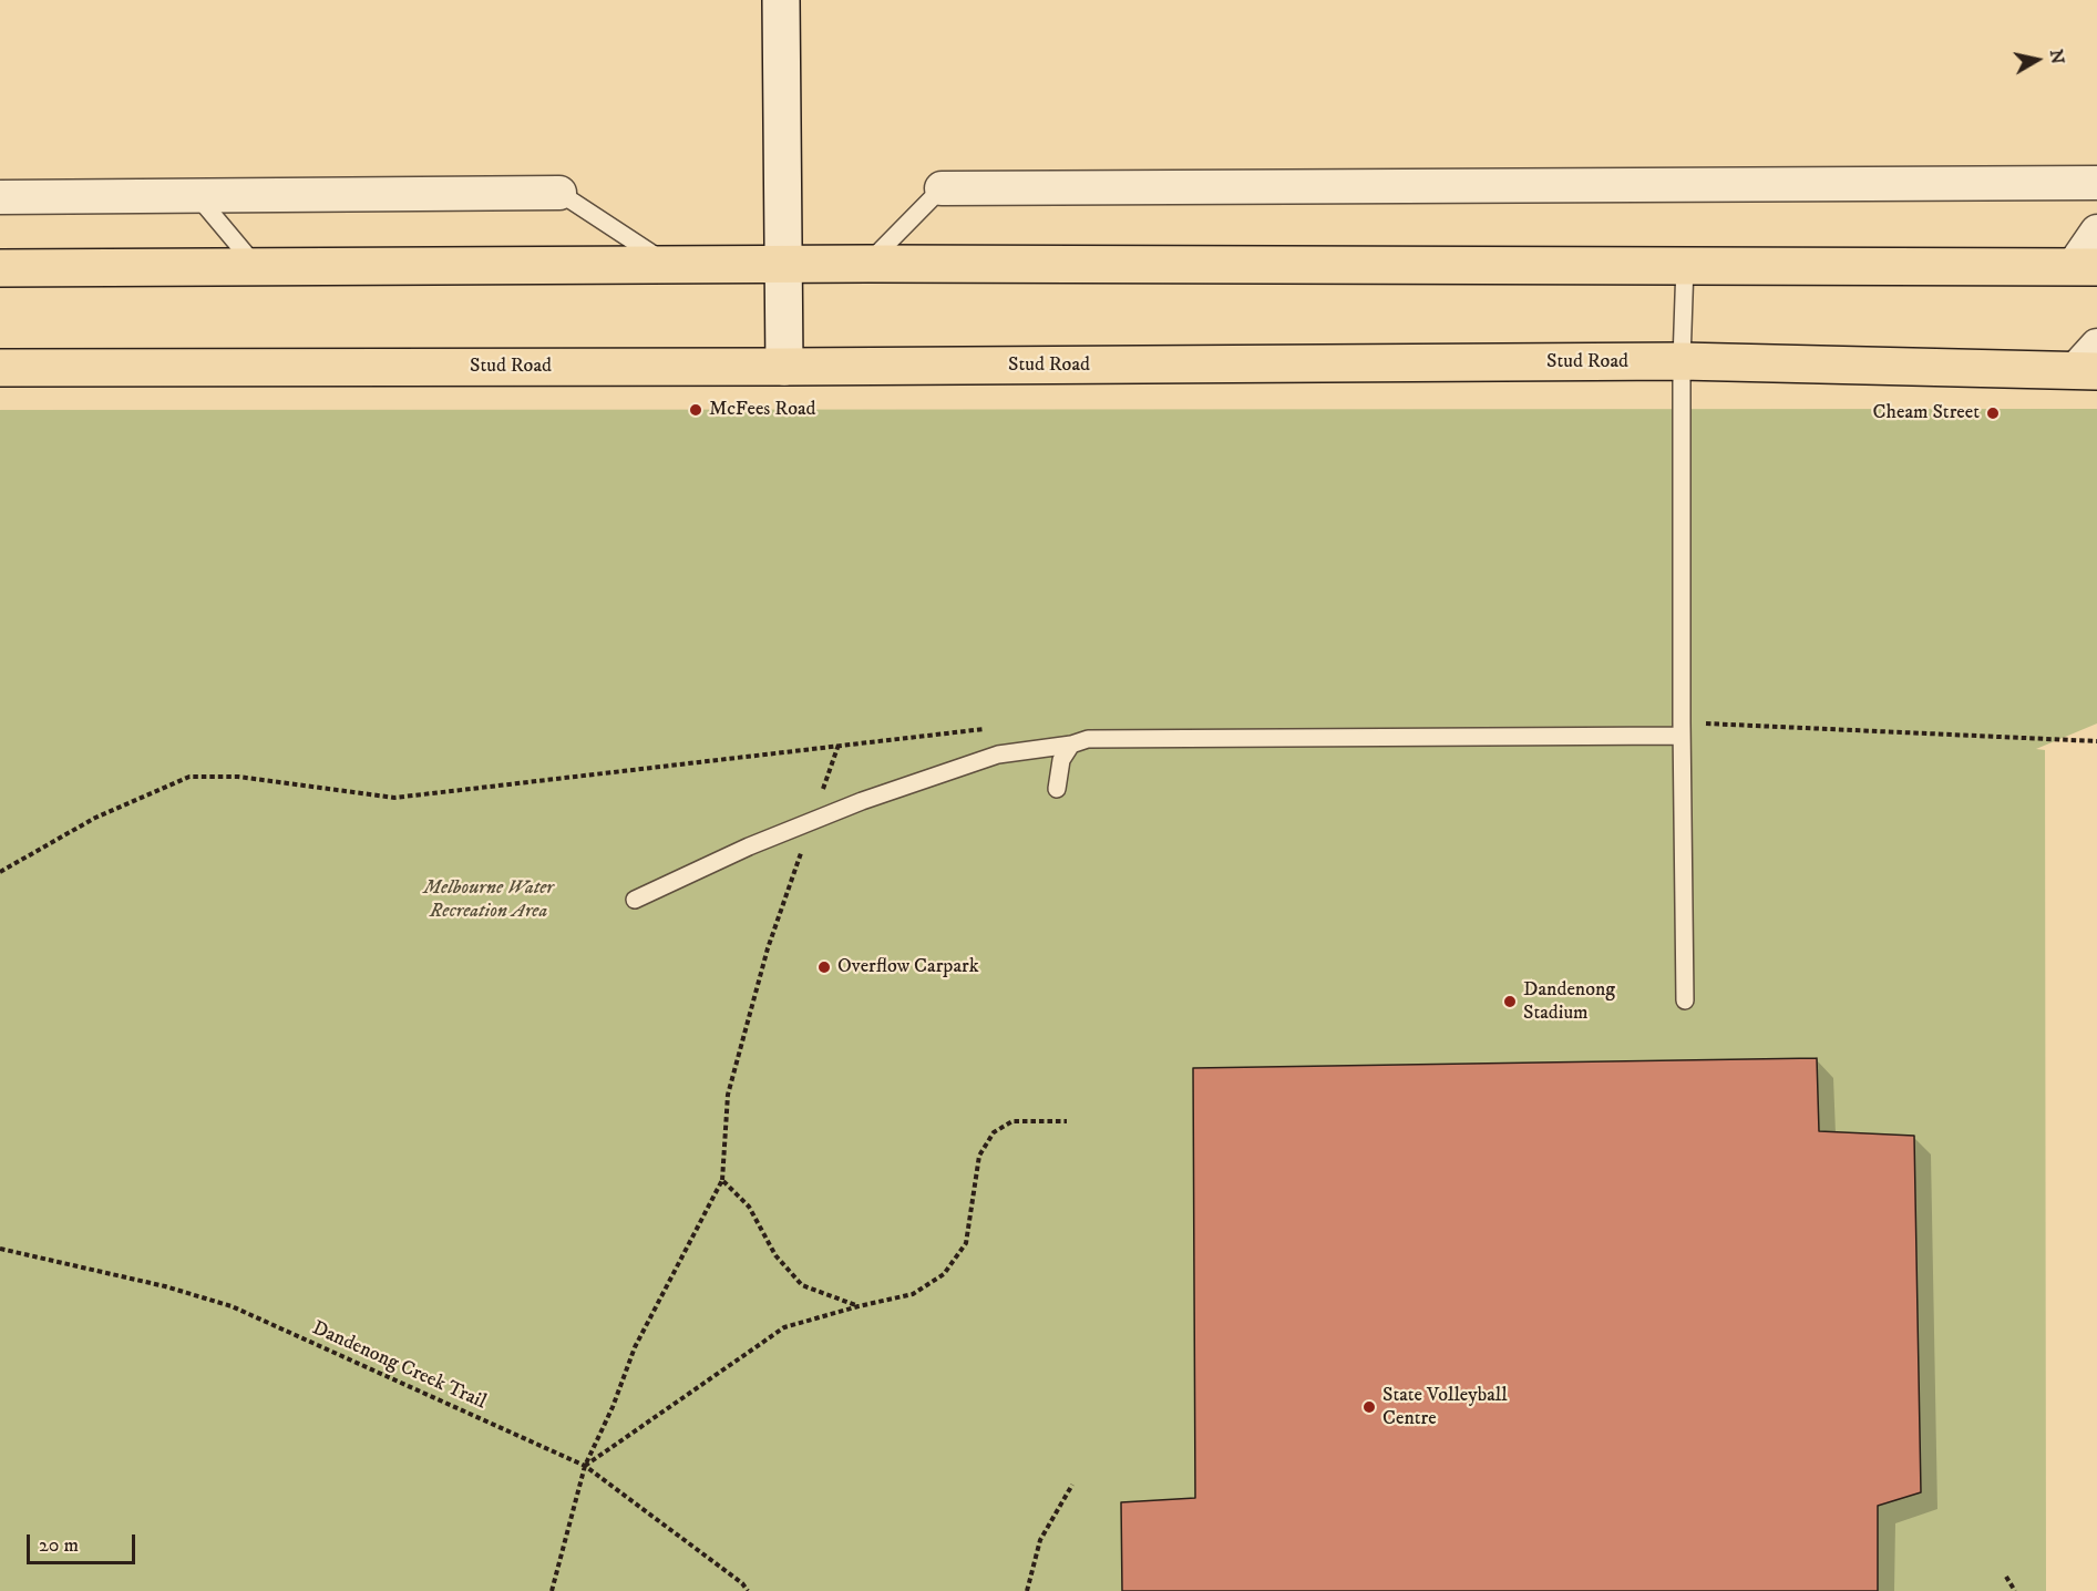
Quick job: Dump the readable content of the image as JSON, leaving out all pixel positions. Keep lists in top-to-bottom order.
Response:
{
  "streets": {
    "highway": ["Stud Road"],
    "path": ["Dandenong Creek Trail"]
  },
  "parks": ["Melbourne Water Recreation Area"],
  "places": [
    "McFees Road",
    "Cheam Street",
    "Overflow Carpark",
    "Dandenong Stadium",
    "State Volleyball Centre"
  ],
  "scale_bar": "20 m",
  "north": "right"
}
